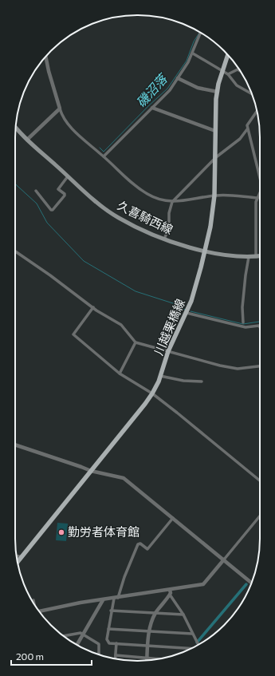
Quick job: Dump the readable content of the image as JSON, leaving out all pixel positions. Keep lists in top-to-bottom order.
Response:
{
  "streets": {
    "main road": ["久喜騎西線", "川越栗橋線"]
  },
  "crossings": [
    ["久喜騎西線", "川越栗橋線"]
  ],
  "water": ["磯沼落"],
  "places": ["勤労者体育館"],
  "scale_bar": "200 m"
}
